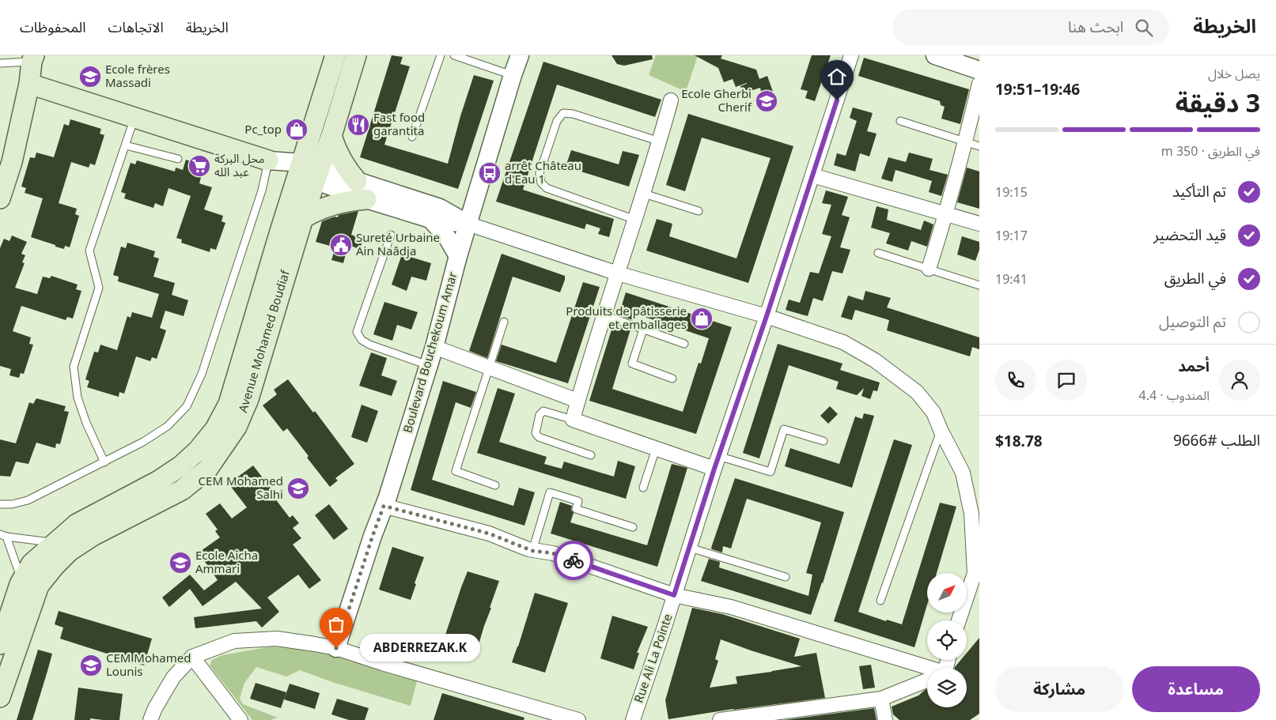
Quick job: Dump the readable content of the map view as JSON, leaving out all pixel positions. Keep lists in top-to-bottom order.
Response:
{
  "streets": {
    "main road": ["Avenue Mohamed Boudiaf"],
    "street": ["Boulevard Bouchekoum Amar", "Rue Ali La Pointe"]
  },
  "places": {
    "school or university": [
      "Ecole frères Massadi",
      "Ecole Gherbi Cherif",
      "CEM Mohamed Salhi",
      "Ecole Aicha Ammari",
      "CEM Mohamed Lounis"
    ],
    "restaurant": ["Fast food garantita"],
    "shop": ["Pc_top", "Produits de pâtisserie et emballages"],
    "supermarket": ["محل البركة عبد الله"],
    "bus stop": ["arrêt Château d'Eau 1"],
    "public building": ["Sureté Urbaine Ain Naâdja"],
    "other": ["ABDERREZAK.K"]
  },
  "north": "top right",
  "page": {
    "header": "الخريطة",
    "search": "ابحث هنا",
    "nav": ["الخريطة", "الاتجاهات", "المحفوظات"],
    "heading": ["3 دقيقة", "يصل خلال", "19:46–19:51"],
    "panel": [
      "أحمد",
      "المندوب · 4.4",
      "الطلب #9666",
      "$18.78"
    ],
    "bar": "في الطريق · 350 m",
    "list": [
      ["تم التأكيد", "19:15"],
      ["قيد التحضير", "19:17"],
      ["في الطريق", "19:41"],
      "تم التوصيل"
    ],
    "bubble": "ABDERREZAK.K",
    "buttons": ["مساعدة", "مشاركة"]
  }
}
